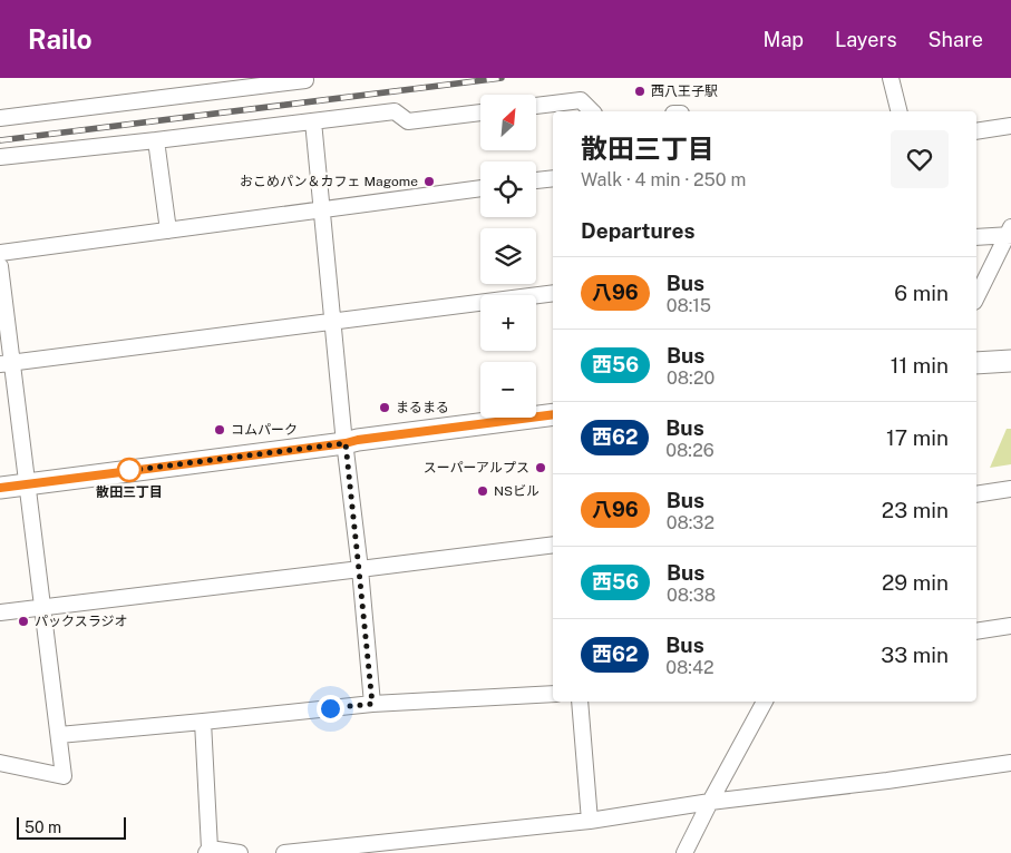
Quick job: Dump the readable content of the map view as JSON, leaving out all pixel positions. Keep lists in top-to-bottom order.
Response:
{
  "places": [
    "西八王子駅",
    "おこめパン＆カフェ Magome",
    "まるまる",
    "コムパーク",
    "スーパーアルプス",
    "散田三丁目",
    "NSビル",
    "パックスラジオ"
  ],
  "lines": ["bus line 八96"],
  "scale_bar": "50 m",
  "north": "top right",
  "page": {
    "header": "Railo",
    "nav": ["Map", "Layers", "Share"],
    "map_buttons": ["+", "−"],
    "heading": [
      ["散田三丁目", "Walk · 4 min · 250 m"],
      "Departures"
    ],
    "list": [
      {
        "mark": "八96",
        "name": "Bus",
        "note": "08:15",
        "value": "6 min"
      },
      {
        "mark": "西56",
        "name": "Bus",
        "note": "08:20",
        "value": "11 min"
      },
      {
        "mark": "西62",
        "name": "Bus",
        "note": "08:26",
        "value": "17 min"
      },
      {
        "mark": "八96",
        "name": "Bus",
        "note": "08:32",
        "value": "23 min"
      },
      {
        "mark": "西56",
        "name": "Bus",
        "note": "08:38",
        "value": "29 min"
      },
      {
        "mark": "西62",
        "name": "Bus",
        "note": "08:42",
        "value": "33 min"
      }
    ],
    "scale": "50 m"
  }
}
